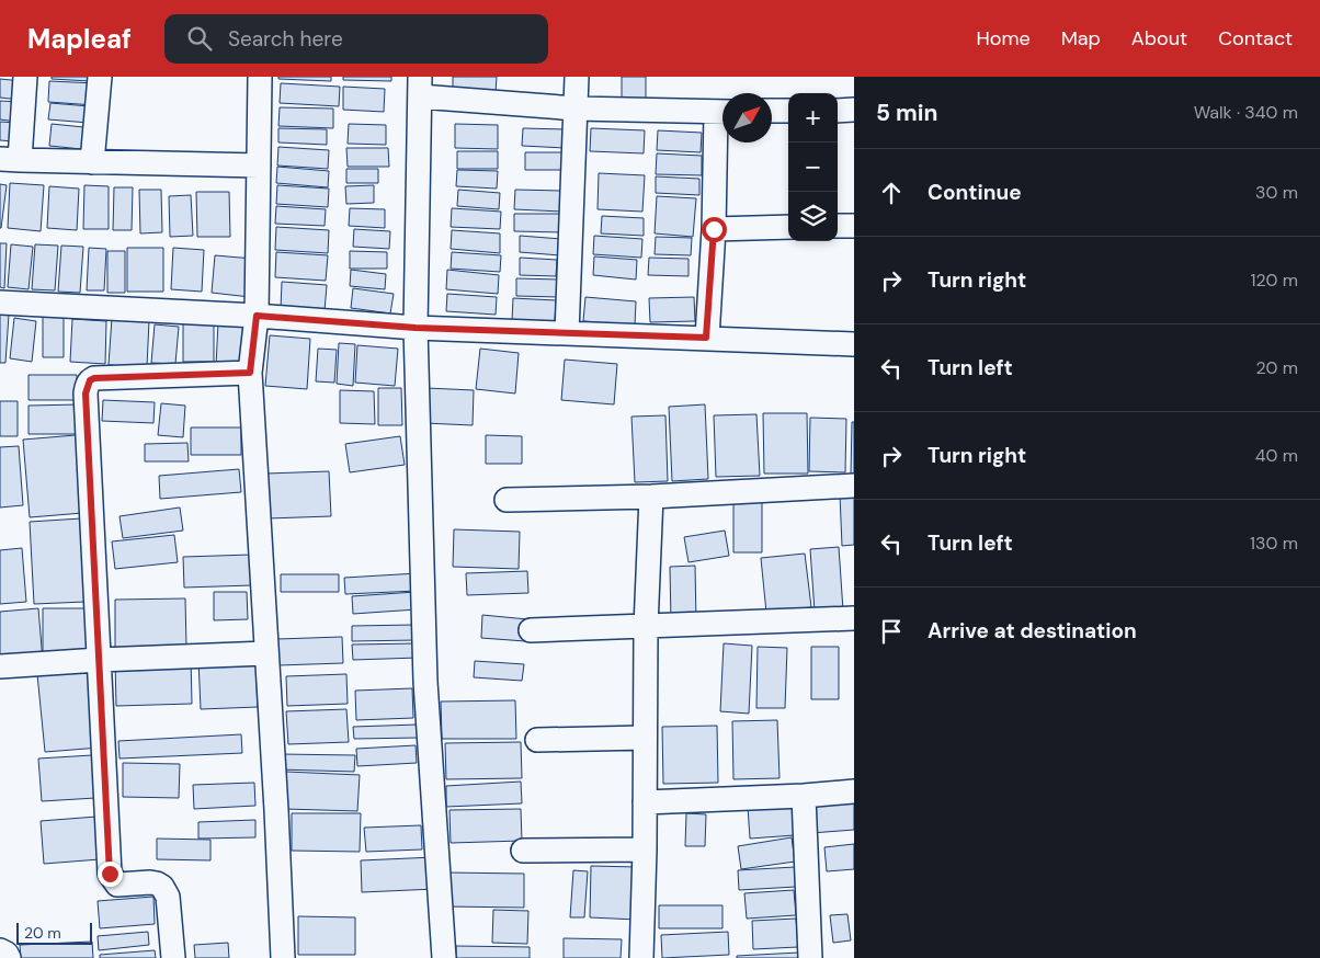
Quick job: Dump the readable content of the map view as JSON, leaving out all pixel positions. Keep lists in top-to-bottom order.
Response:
{
  "scale_bar": "20 m",
  "north": "top right",
  "page": {
    "header": "Mapleaf",
    "search": "Search here",
    "nav": [
      "Home",
      "Map",
      "About",
      "Contact"
    ],
    "heading": ["5 min", "Walk · 340 m"],
    "map_buttons": ["+", "−"],
    "list": [
      ["Continue", "30 m"],
      ["Turn right", "120 m"],
      ["Turn left", "20 m"],
      ["Turn right", "40 m"],
      ["Turn left", "130 m"],
      "Arrive at destination"
    ],
    "scale": "20 m"
  }
}
